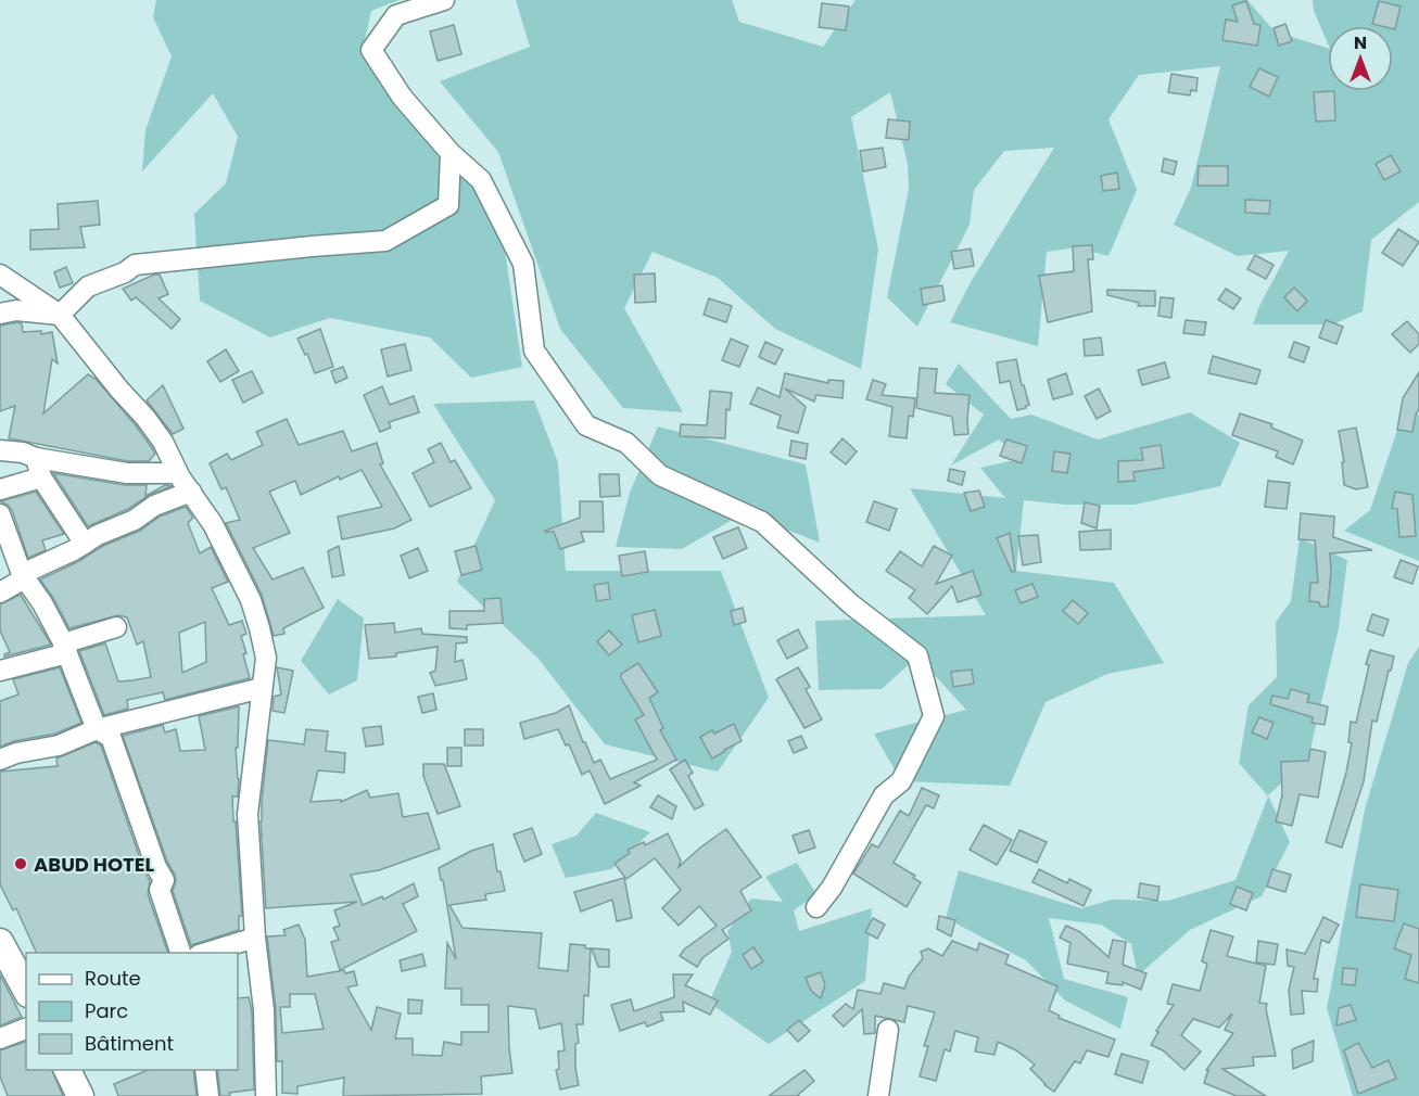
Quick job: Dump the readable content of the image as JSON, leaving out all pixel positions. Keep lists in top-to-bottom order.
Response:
{
  "places": ["ABUD HOTEL"],
  "legend": ["Route", "Parc", "Bâtiment"],
  "north": "top"
}
